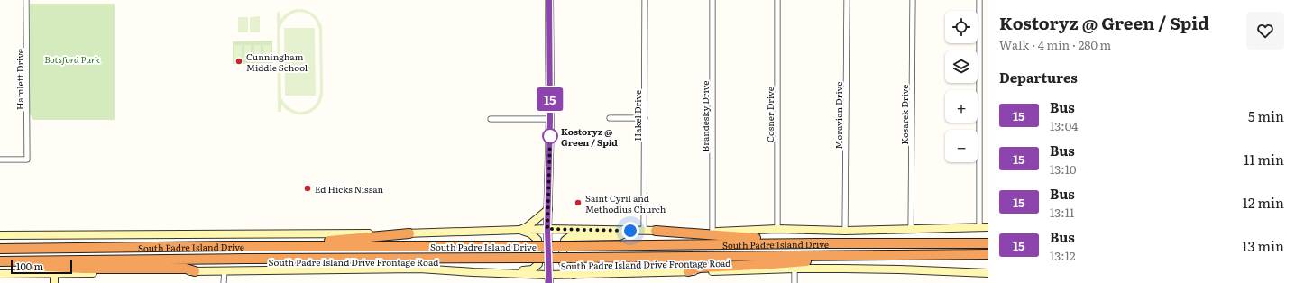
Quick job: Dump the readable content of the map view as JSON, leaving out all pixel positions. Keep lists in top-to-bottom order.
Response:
{
  "streets": {
    "highway": ["South Padre Island Drive"],
    "main road": ["South Padre Island Drive Frontage Road"],
    "street": [
      "Hamlett Drive",
      "Cosner Drive",
      "Kosarek Drive",
      "Hakel Drive",
      "Moravian Drive",
      "Brandesky Drive"
    ]
  },
  "parks": ["Botsford Park"],
  "places": [
    "Cunningham Middle School",
    "Kostoryz @ Green / Spid",
    "Ed Hicks Nissan",
    "Saint Cyril and Methodius Church"
  ],
  "lines": ["bus line 15"],
  "scale_bar": "100 m",
  "page": {
    "on_map": "15",
    "heading": [
      ["Kostoryz @ Green / Spid", "Walk · 4 min · 280 m"],
      "Departures"
    ],
    "map_buttons": ["+", "−"],
    "list": [
      {
        "mark": "15",
        "name": "Bus",
        "note": "13:04",
        "value": "5 min"
      },
      {
        "mark": "15",
        "name": "Bus",
        "note": "13:10",
        "value": "11 min"
      },
      {
        "mark": "15",
        "name": "Bus",
        "note": "13:11",
        "value": "12 min"
      },
      {
        "mark": "15",
        "name": "Bus",
        "note": "13:12",
        "value": "13 min"
      }
    ],
    "scale": "100 m"
  }
}
